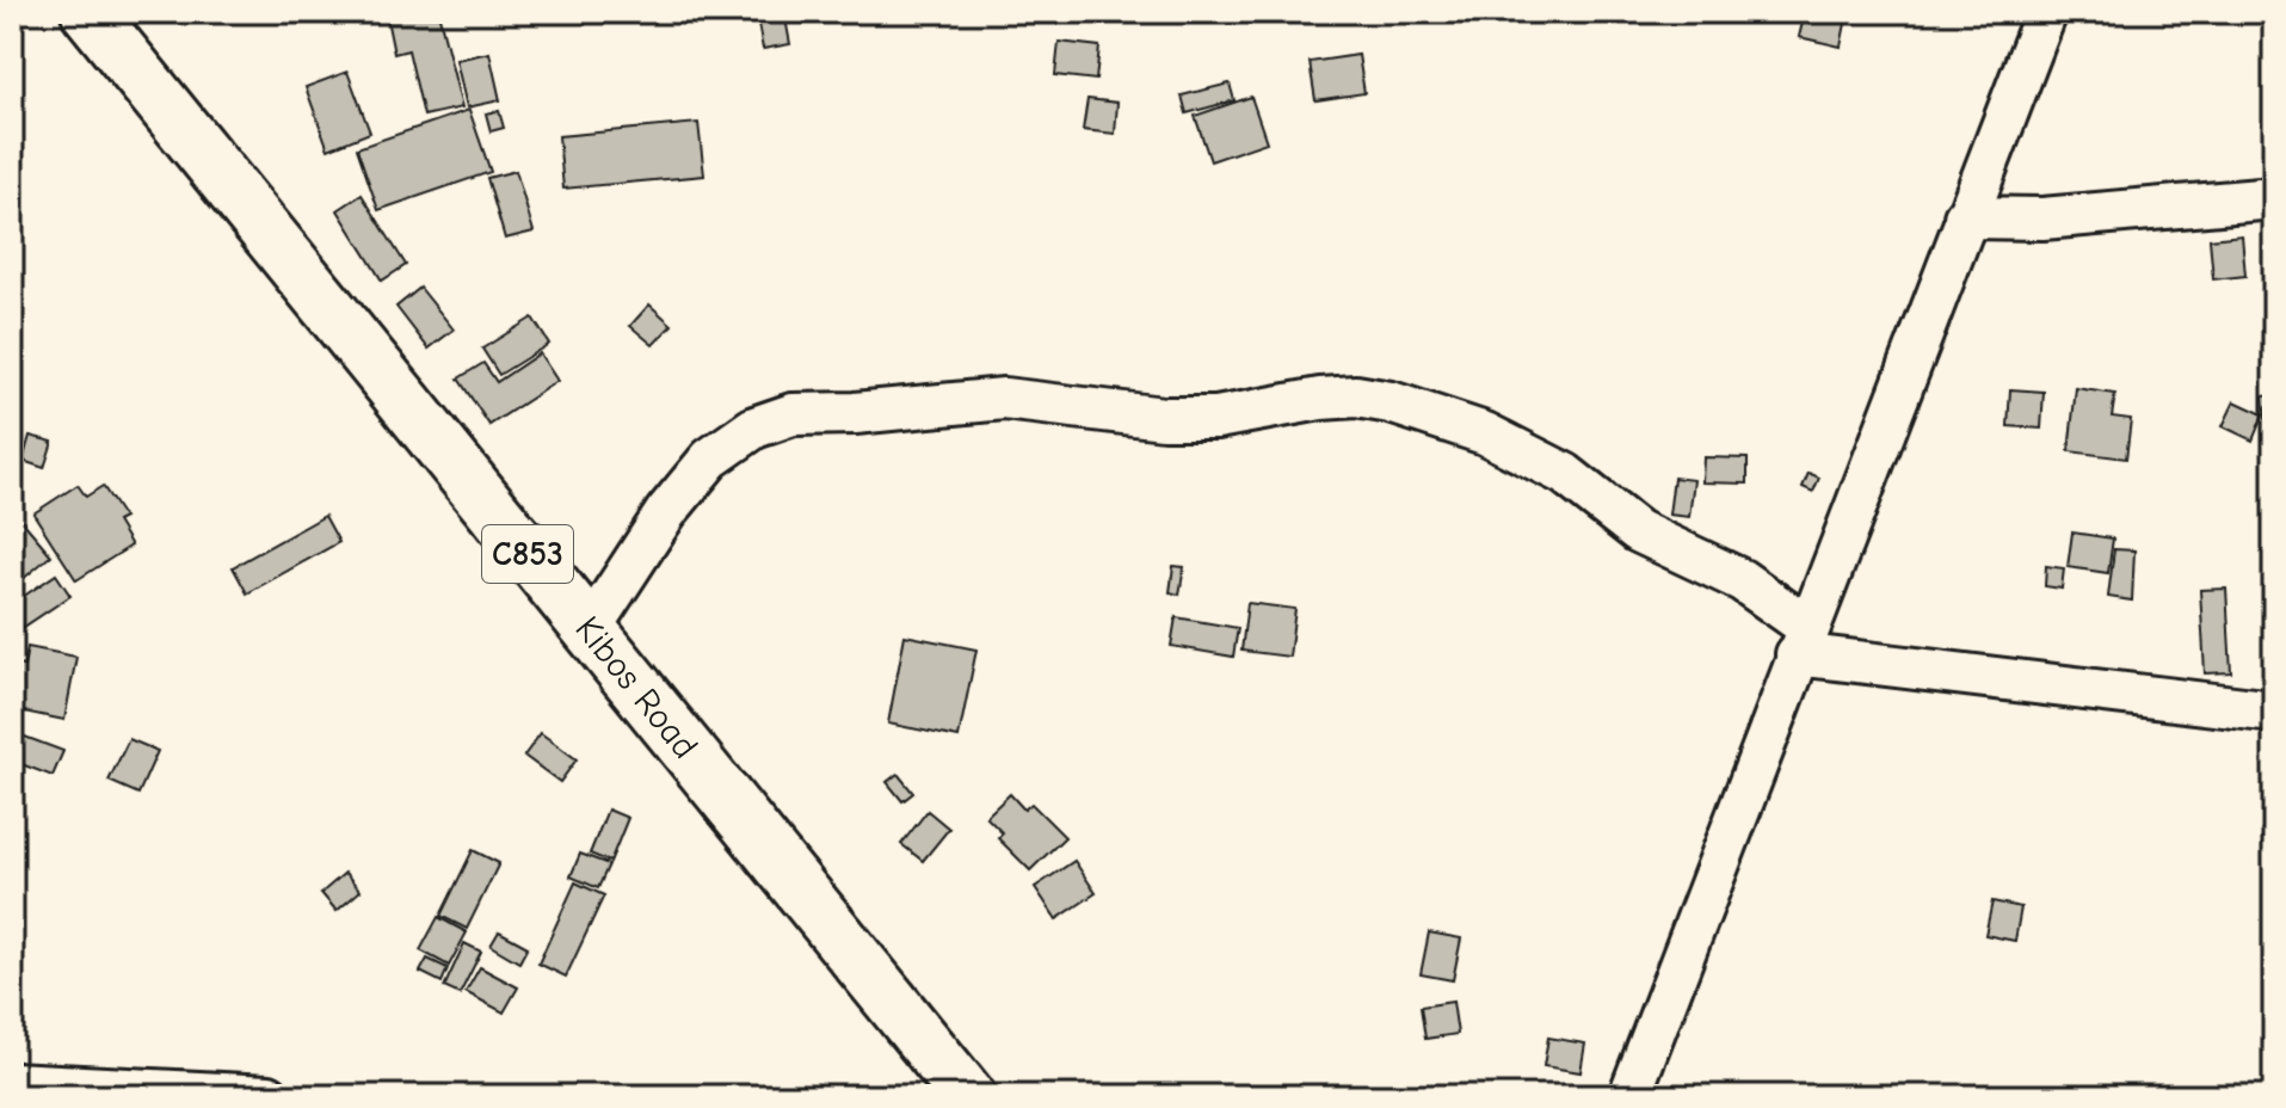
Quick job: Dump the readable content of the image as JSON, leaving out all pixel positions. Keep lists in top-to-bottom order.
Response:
{
  "streets": {
    "main road": ["C853", "Kibos Road"]
  }
}
